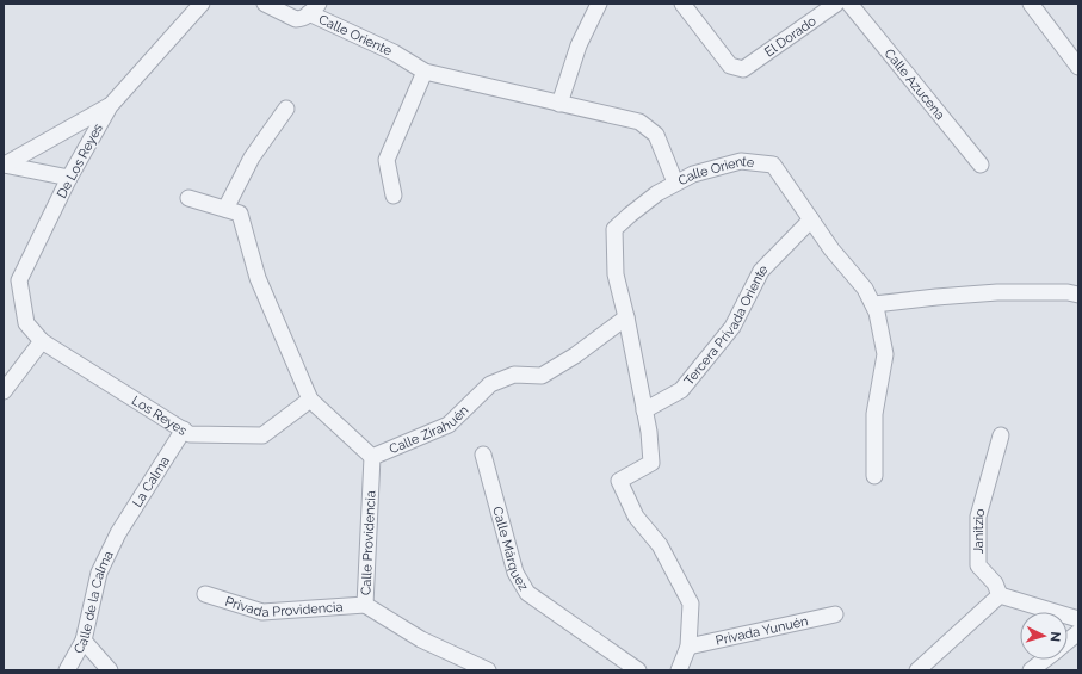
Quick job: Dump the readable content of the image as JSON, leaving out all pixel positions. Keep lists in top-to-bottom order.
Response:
{
  "streets": {
    "street": [
      "Calle Oriente",
      "El Dorado",
      "Calle Azucena",
      "De Los Reyes",
      "Tercera Privada Oriente",
      "Los Reyes",
      "Calle Zirahuén",
      "La Calma",
      "Janitzio",
      "Calle Providencia",
      "Calle Márquez",
      "Calle de la Calma",
      "Privada Providencia",
      "Privada Yunuén"
    ]
  },
  "crossings": [
    ["Calle Oriente", "Tercera Privada Oriente"],
    ["De Los Reyes", "Los Reyes"],
    ["Los Reyes", "Calle Zirahuén"],
    ["Los Reyes", "La Calma"],
    ["Calle Zirahuén", "Calle Providencia"],
    ["La Calma", "Calle de la Calma"],
    ["Calle Providencia", "Privada Providencia"]
  ],
  "north": "right"
}
